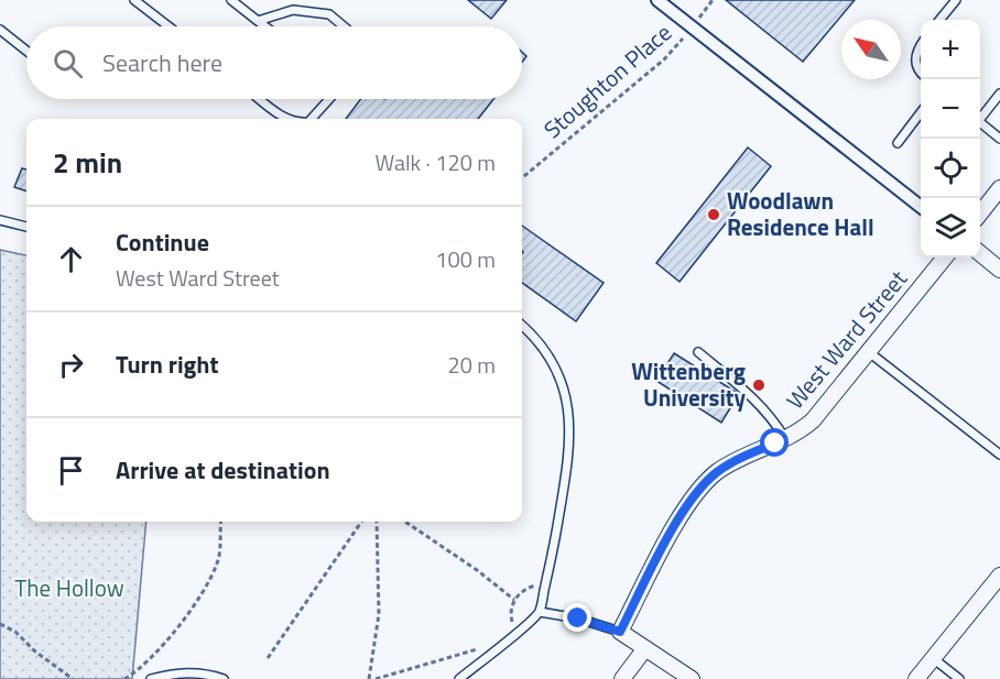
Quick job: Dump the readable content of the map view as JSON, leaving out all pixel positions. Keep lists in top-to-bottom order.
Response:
{
  "streets": {
    "street": ["West Ward Street"],
    "path": ["Stoughton Place"]
  },
  "parks": ["The Hollow"],
  "places": ["Woodlawn Residence Hall", "Wittenberg University"],
  "north": "top left",
  "page": {
    "map_buttons": ["+", "−"],
    "search": "Search here",
    "heading": ["2 min", "Walk · 120 m"],
    "list": [
      ["Continue", "West Ward Street", "100 m"],
      ["Turn right", "20 m"],
      "Arrive at destination"
    ]
  }
}
